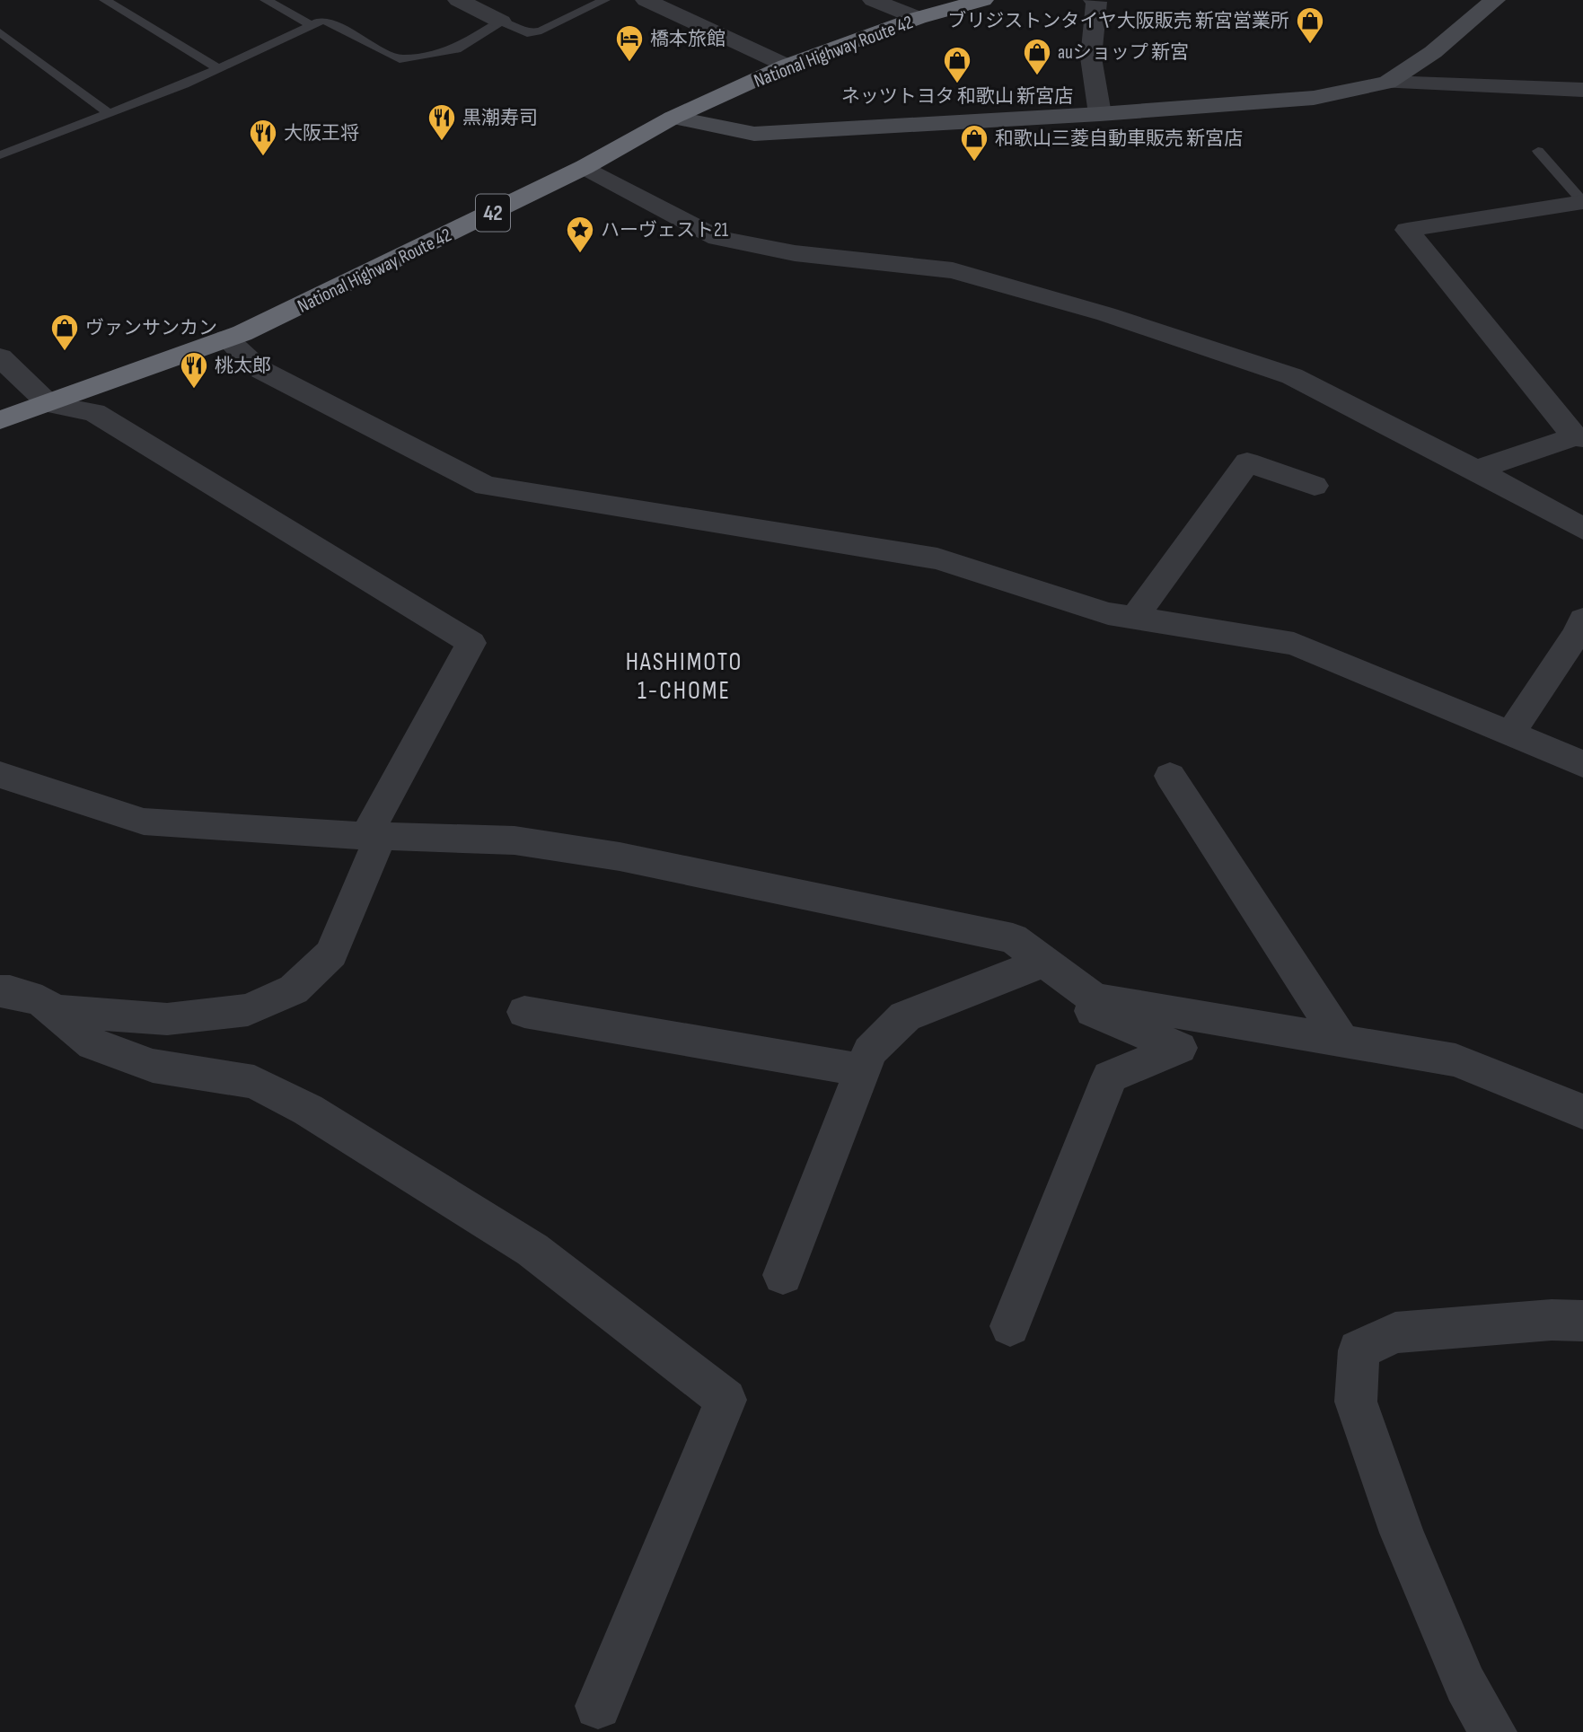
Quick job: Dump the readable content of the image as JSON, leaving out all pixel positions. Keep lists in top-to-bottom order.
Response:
{
  "streets": {
    "highway": ["National Highway Route 42", "42"]
  },
  "districts": ["HASHIMOTO 1-CHOME"],
  "places": {
    "shop": [
      "ブリジストンタイヤ大阪販売 新宮営業所",
      "auショップ 新宮",
      "ネッツトヨタ 和歌山 新宮店",
      "和歌山三菱自動車販売 新宮店",
      "ヴァンサンカン"
    ],
    "hotel": ["橋本旅館"],
    "restaurant": ["黒潮寿司", "大阪王将", "桃太郎"],
    "place": ["ハーヴェスト21"]
  }
}
